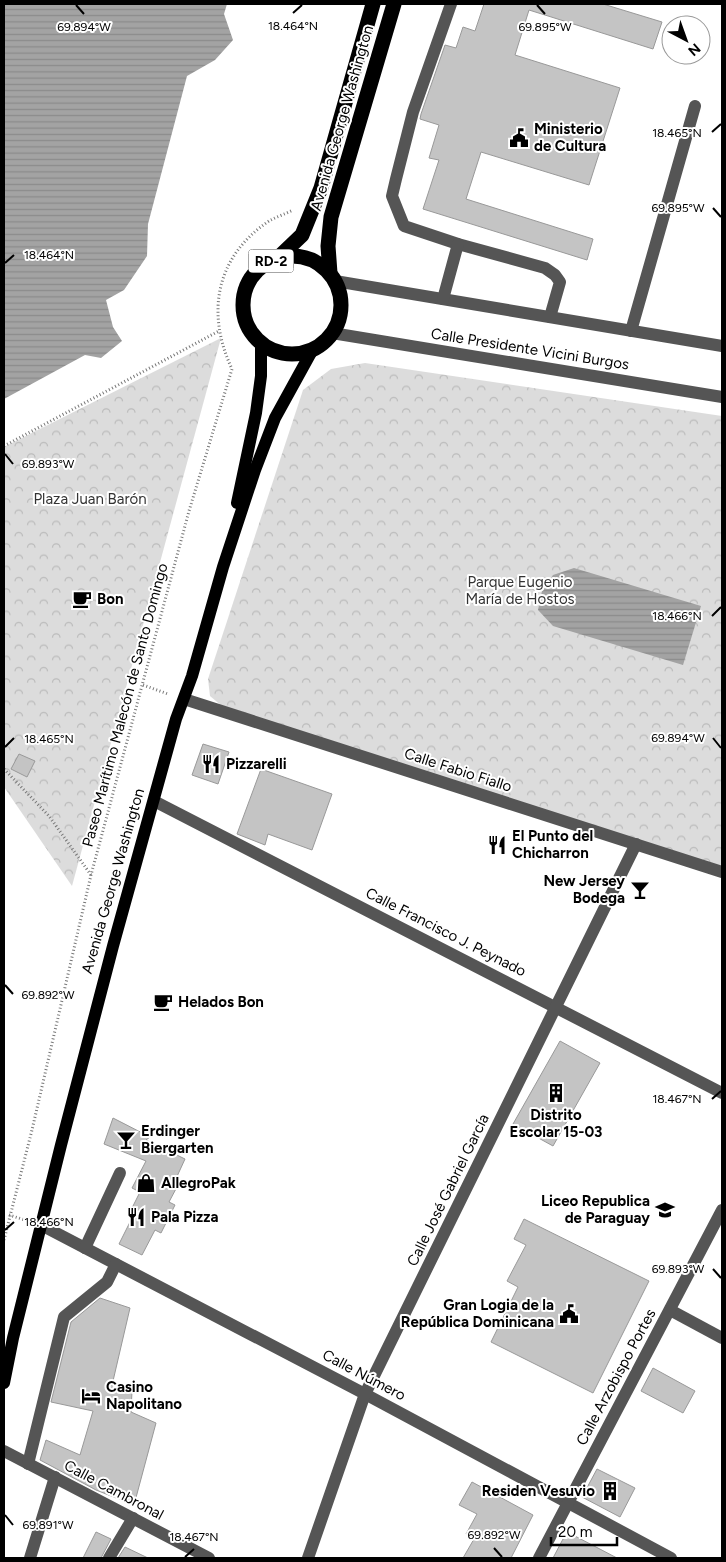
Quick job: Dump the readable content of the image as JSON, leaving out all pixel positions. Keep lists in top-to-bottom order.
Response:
{
  "streets": {
    "highway": ["Avenida George Washington", "RD-2"],
    "street": [
      "Calle Presidente Vicini Burgos",
      "Calle Fabio Fiallo",
      "Calle Francisco J. Peynado",
      "Calle José Gabriel García",
      "Calle Número",
      "Calle Arzobispo Portes",
      "Calle Cambronal"
    ],
    "path": ["Paseo Marítimo Malecón de Santo Domingo"]
  },
  "crossings": [
    ["Avenida George Washington", "RD-2"],
    ["Avenida George Washington", "Calle Presidente Vicini Burgos"],
    ["Avenida George Washington", "Calle Fabio Fiallo"],
    ["Avenida George Washington", "Calle Francisco J. Peynado"],
    ["Avenida George Washington", "Calle Número"],
    ["RD-2", "Calle Presidente Vicini Burgos"],
    ["Calle Fabio Fiallo", "Calle José Gabriel García"],
    ["Calle Francisco J. Peynado", "Calle José Gabriel García"],
    ["Calle José Gabriel García", "Calle Número"],
    ["Calle Número", "Calle Arzobispo Portes"]
  ],
  "parks": ["Plaza Juan Barón", "Parque Eugenio María de Hostos"],
  "places": {
    "public building": ["Ministerio de Cultura", "Gran Logia de la República Dominicana"],
    "cafe": ["Bon", "Helados Bon"],
    "restaurant": ["Pizzarelli", "El Punto del Chicharron", "Pala Pizza"],
    "bar": ["New Jersey Bodega", "Erdinger Biergarten"],
    "building": ["Distrito Escolar 15-03", "Residen Vesuvio"],
    "shop": ["AllegroPak"],
    "school or university": ["Liceo Republica de Paraguay"],
    "hotel": ["Casino Napolitano"]
  },
  "scale_bar": "20 m",
  "north": "bottom right",
  "coordinates": [
    "18.464°N",
    "69.894°W",
    "69.895°W",
    "18.465°N",
    "69.893°W",
    "18.466°N",
    "69.892°W",
    "18.467°N",
    "69.891°W"
  ]
}
